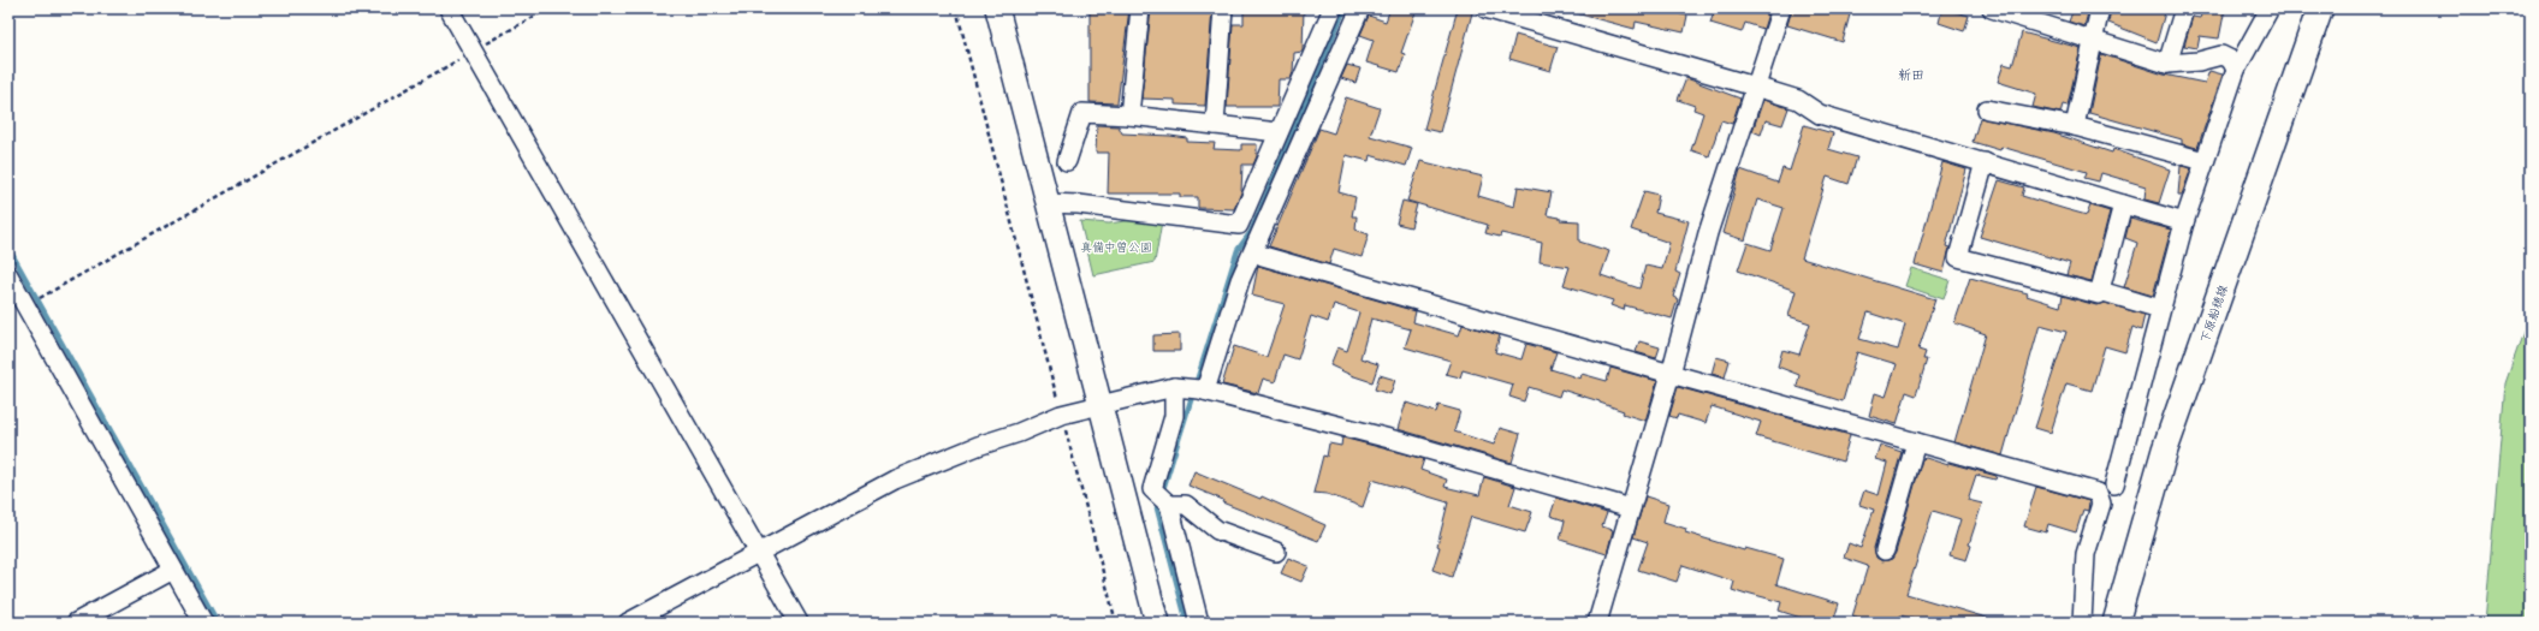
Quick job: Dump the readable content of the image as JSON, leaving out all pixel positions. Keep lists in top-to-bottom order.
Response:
{
  "streets": {
    "main road": ["下原船穂線"]
  },
  "districts": ["新田"],
  "parks": ["真備中曽公園"]
}
